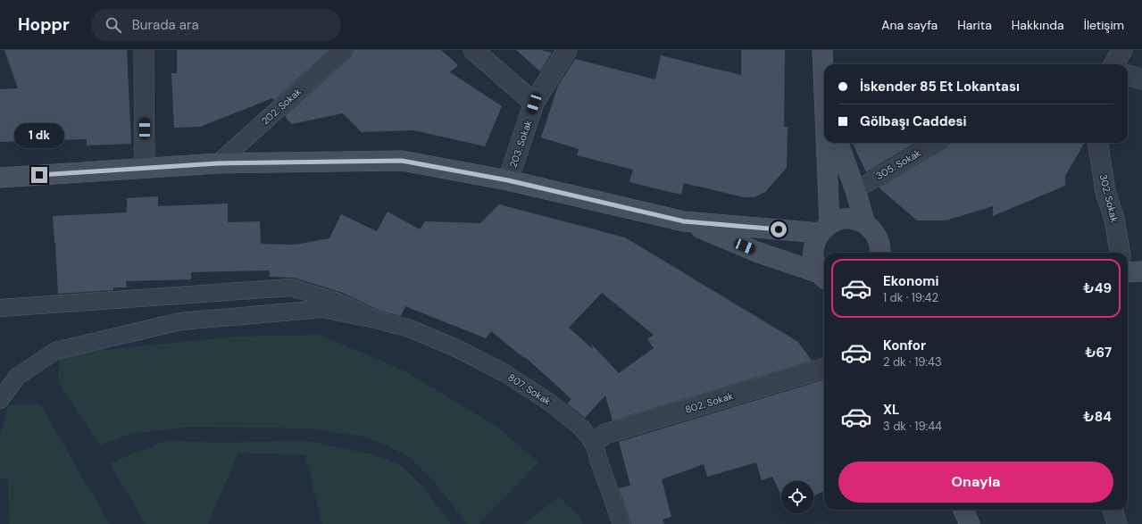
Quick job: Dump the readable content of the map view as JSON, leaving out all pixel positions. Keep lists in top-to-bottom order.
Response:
{
  "streets": {
    "street": [
      "202. Sokak",
      "203. Sokak",
      "305. Sokak",
      "302. Sokak",
      "807. Sokak",
      "802. Sokak"
    ]
  },
  "crossings": [
    ["807. Sokak", "802. Sokak"]
  ],
  "page": {
    "header": "Hoppr",
    "search": "Burada ara",
    "nav": [
      "Ana sayfa",
      "Harita",
      "Hakkında",
      "İletişim"
    ],
    "banner": ["İskender 85 Et Lokantası", "Gölbaşı Caddesi"],
    "bubble": "1 dk",
    "list": [
      {
        "name": "Ekonomi",
        "note": "1 dk · 19:42",
        "value": "₺49"
      },
      {
        "name": "Konfor",
        "note": "2 dk · 19:43",
        "value": "₺67"
      },
      {
        "name": "XL",
        "note": "3 dk · 19:44",
        "value": "₺84"
      }
    ],
    "buttons": "Onayla"
  }
}
